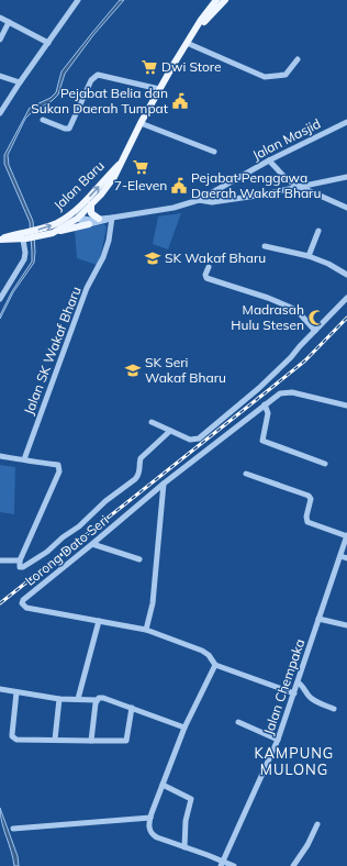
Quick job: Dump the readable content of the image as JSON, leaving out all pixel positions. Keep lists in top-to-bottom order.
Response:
{
  "streets": {
    "main road": ["Jalan Baru"],
    "street": [
      "Jalan Masjid",
      "Jalan SK Wakaf Bharu",
      "Lorong Dato Seri",
      "Jalan Chempaka"
    ]
  },
  "crossings": [
    ["Jalan Masjid", "Jalan Baru"],
    ["Jalan Masjid", "Jalan SK Wakaf Bharu"],
    ["Lorong Dato Seri", "Jalan Chempaka"]
  ],
  "districts": ["KAMPUNG MULONG"],
  "places": {
    "supermarket": ["Dwi Store", "7-Eleven"],
    "public building": ["Pejabat Belia dan Sukan Daerah Tumpat", "Pejabat Penggawa Daerah Wakaf Bharu"],
    "school or university": ["SK Wakaf Bharu", "SK Seri Wakaf Bharu"],
    "mosque": ["Madrasah Hulu Stesen"]
  }
}
